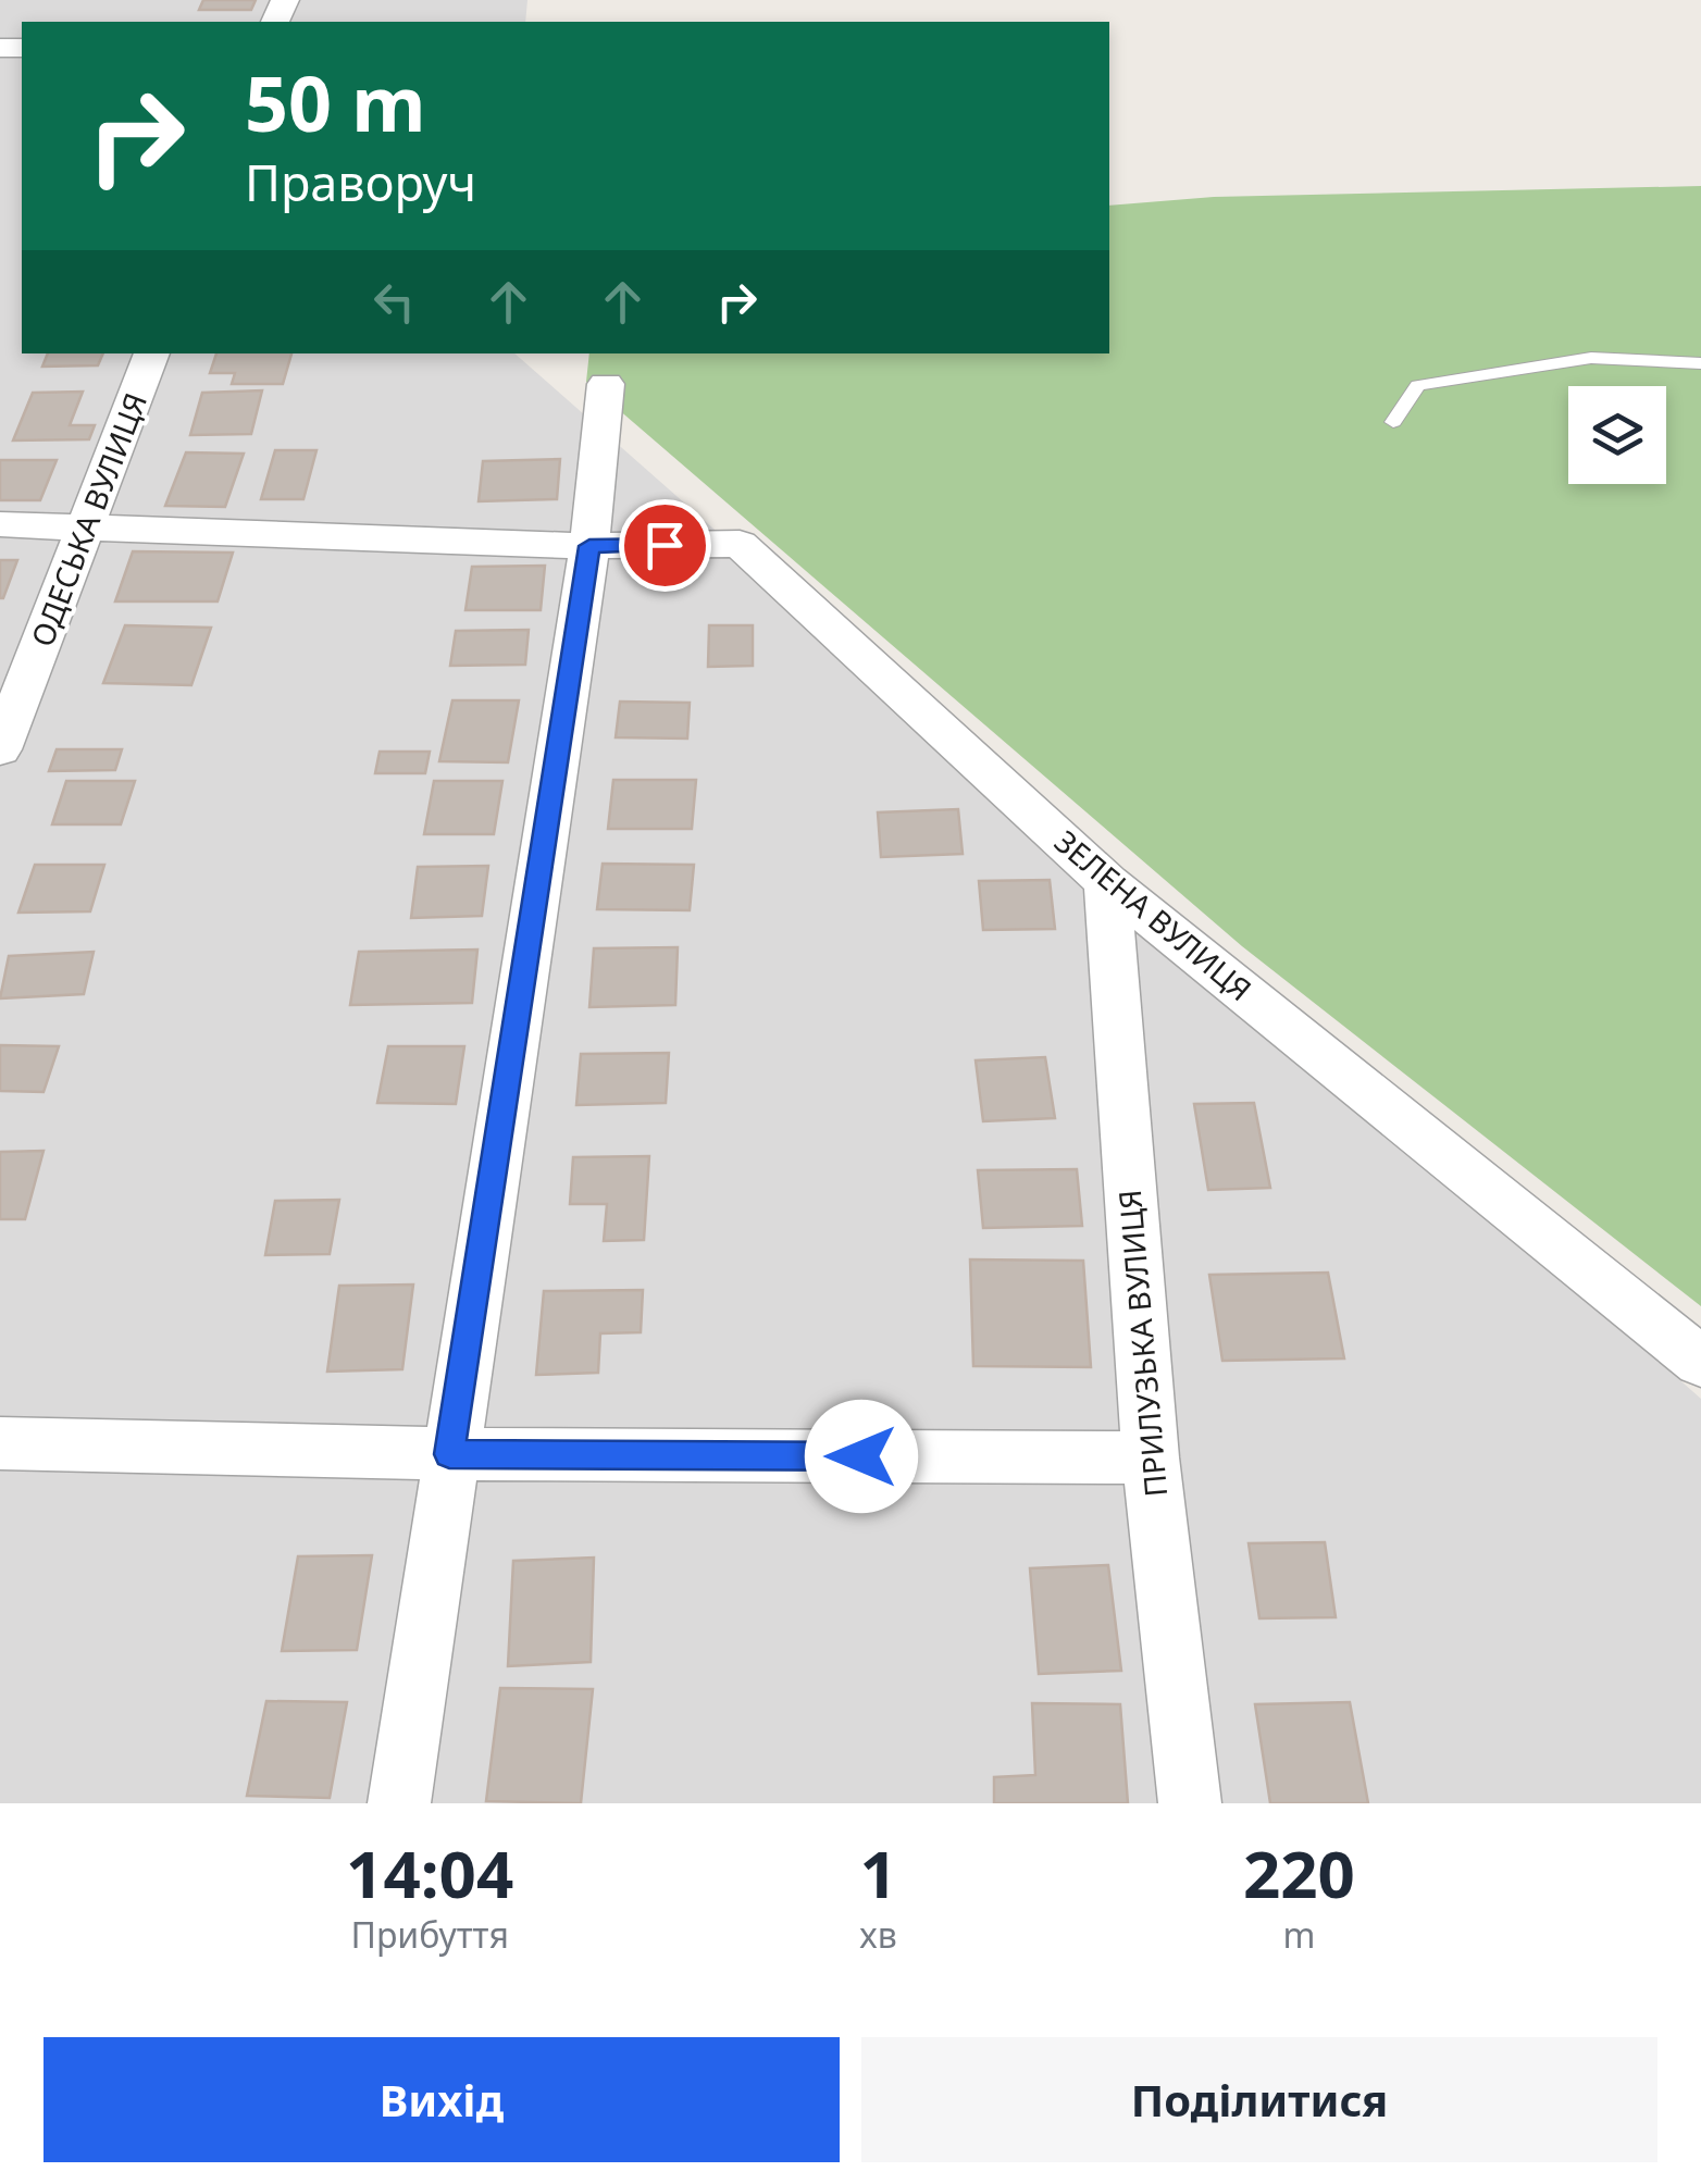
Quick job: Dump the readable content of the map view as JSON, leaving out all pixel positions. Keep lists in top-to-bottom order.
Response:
{
  "streets": {
    "street": ["ОДЕСЬКА ВУЛИЦЯ", "ЗЕЛЕНА ВУЛИЦЯ", "ПРИЛУЗЬКА ВУЛИЦЯ"]
  },
  "crossings": [
    ["ОДЕСЬКА ВУЛИЦЯ", "ЗЕЛЕНА ВУЛИЦЯ"],
    ["ЗЕЛЕНА ВУЛИЦЯ", "ПРИЛУЗЬКА ВУЛИЦЯ"]
  ],
  "page": {
    "turn": ["50 m", "Праворуч"],
    "eta": [
      "14:04",
      "Прибуття",
      "1",
      "хв",
      "220",
      "m"
    ],
    "buttons": ["Вихід", "Поділитися"]
  }
}
